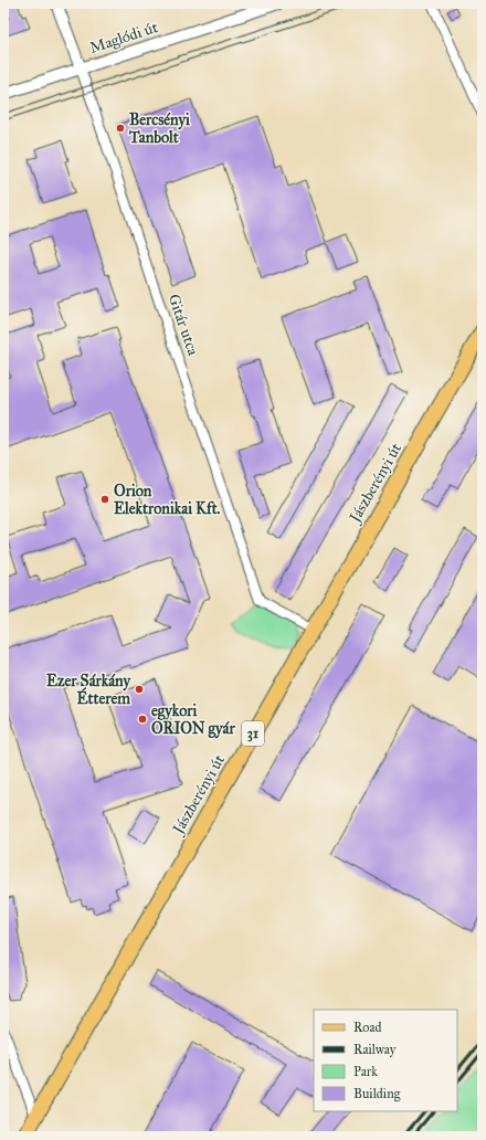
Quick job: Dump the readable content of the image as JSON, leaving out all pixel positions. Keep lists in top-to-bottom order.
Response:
{
  "streets": {
    "main road": ["Jászberényi út", "31"],
    "street": ["Maglódi út", "Gitár utca"]
  },
  "crossings": [
    ["Maglódi út", "Gitár utca"],
    ["Gitár utca", "Jászberényi út"]
  ],
  "places": [
    "Bercsényi Tanbolt",
    "Orion Elektronikai Kft.",
    "Ezer Sárkány Étterem",
    "egykori ORION gyár"
  ],
  "legend": [
    "Road",
    "Railway",
    "Park",
    "Building"
  ]
}
